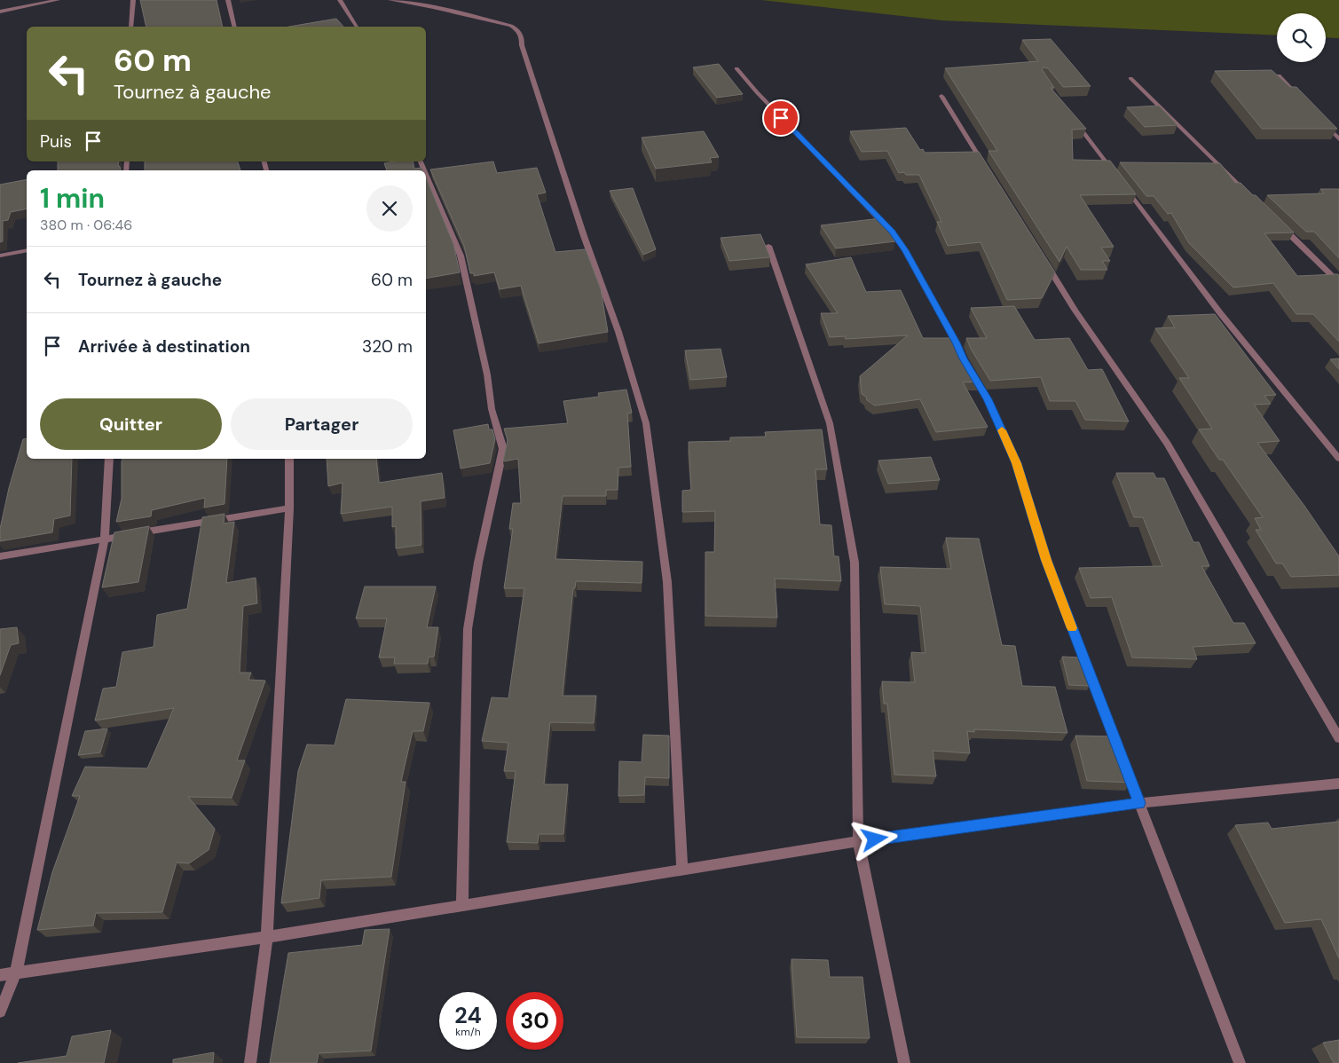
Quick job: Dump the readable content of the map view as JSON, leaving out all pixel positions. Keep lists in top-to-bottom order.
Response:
{
  "page": {
    "turn": ["60 m", "Tournez à gauche"],
    "then": "Puis",
    "heading": ["1 min", "380 m · 06:46"],
    "list": [
      {
        "name": "Tournez à gauche",
        "value": "60 m"
      },
      {
        "name": "Arrivée à destination",
        "value": "320 m"
      }
    ],
    "buttons": ["Quitter", "Partager"],
    "speed": "24 km/h",
    "limit": "30"
  }
}
